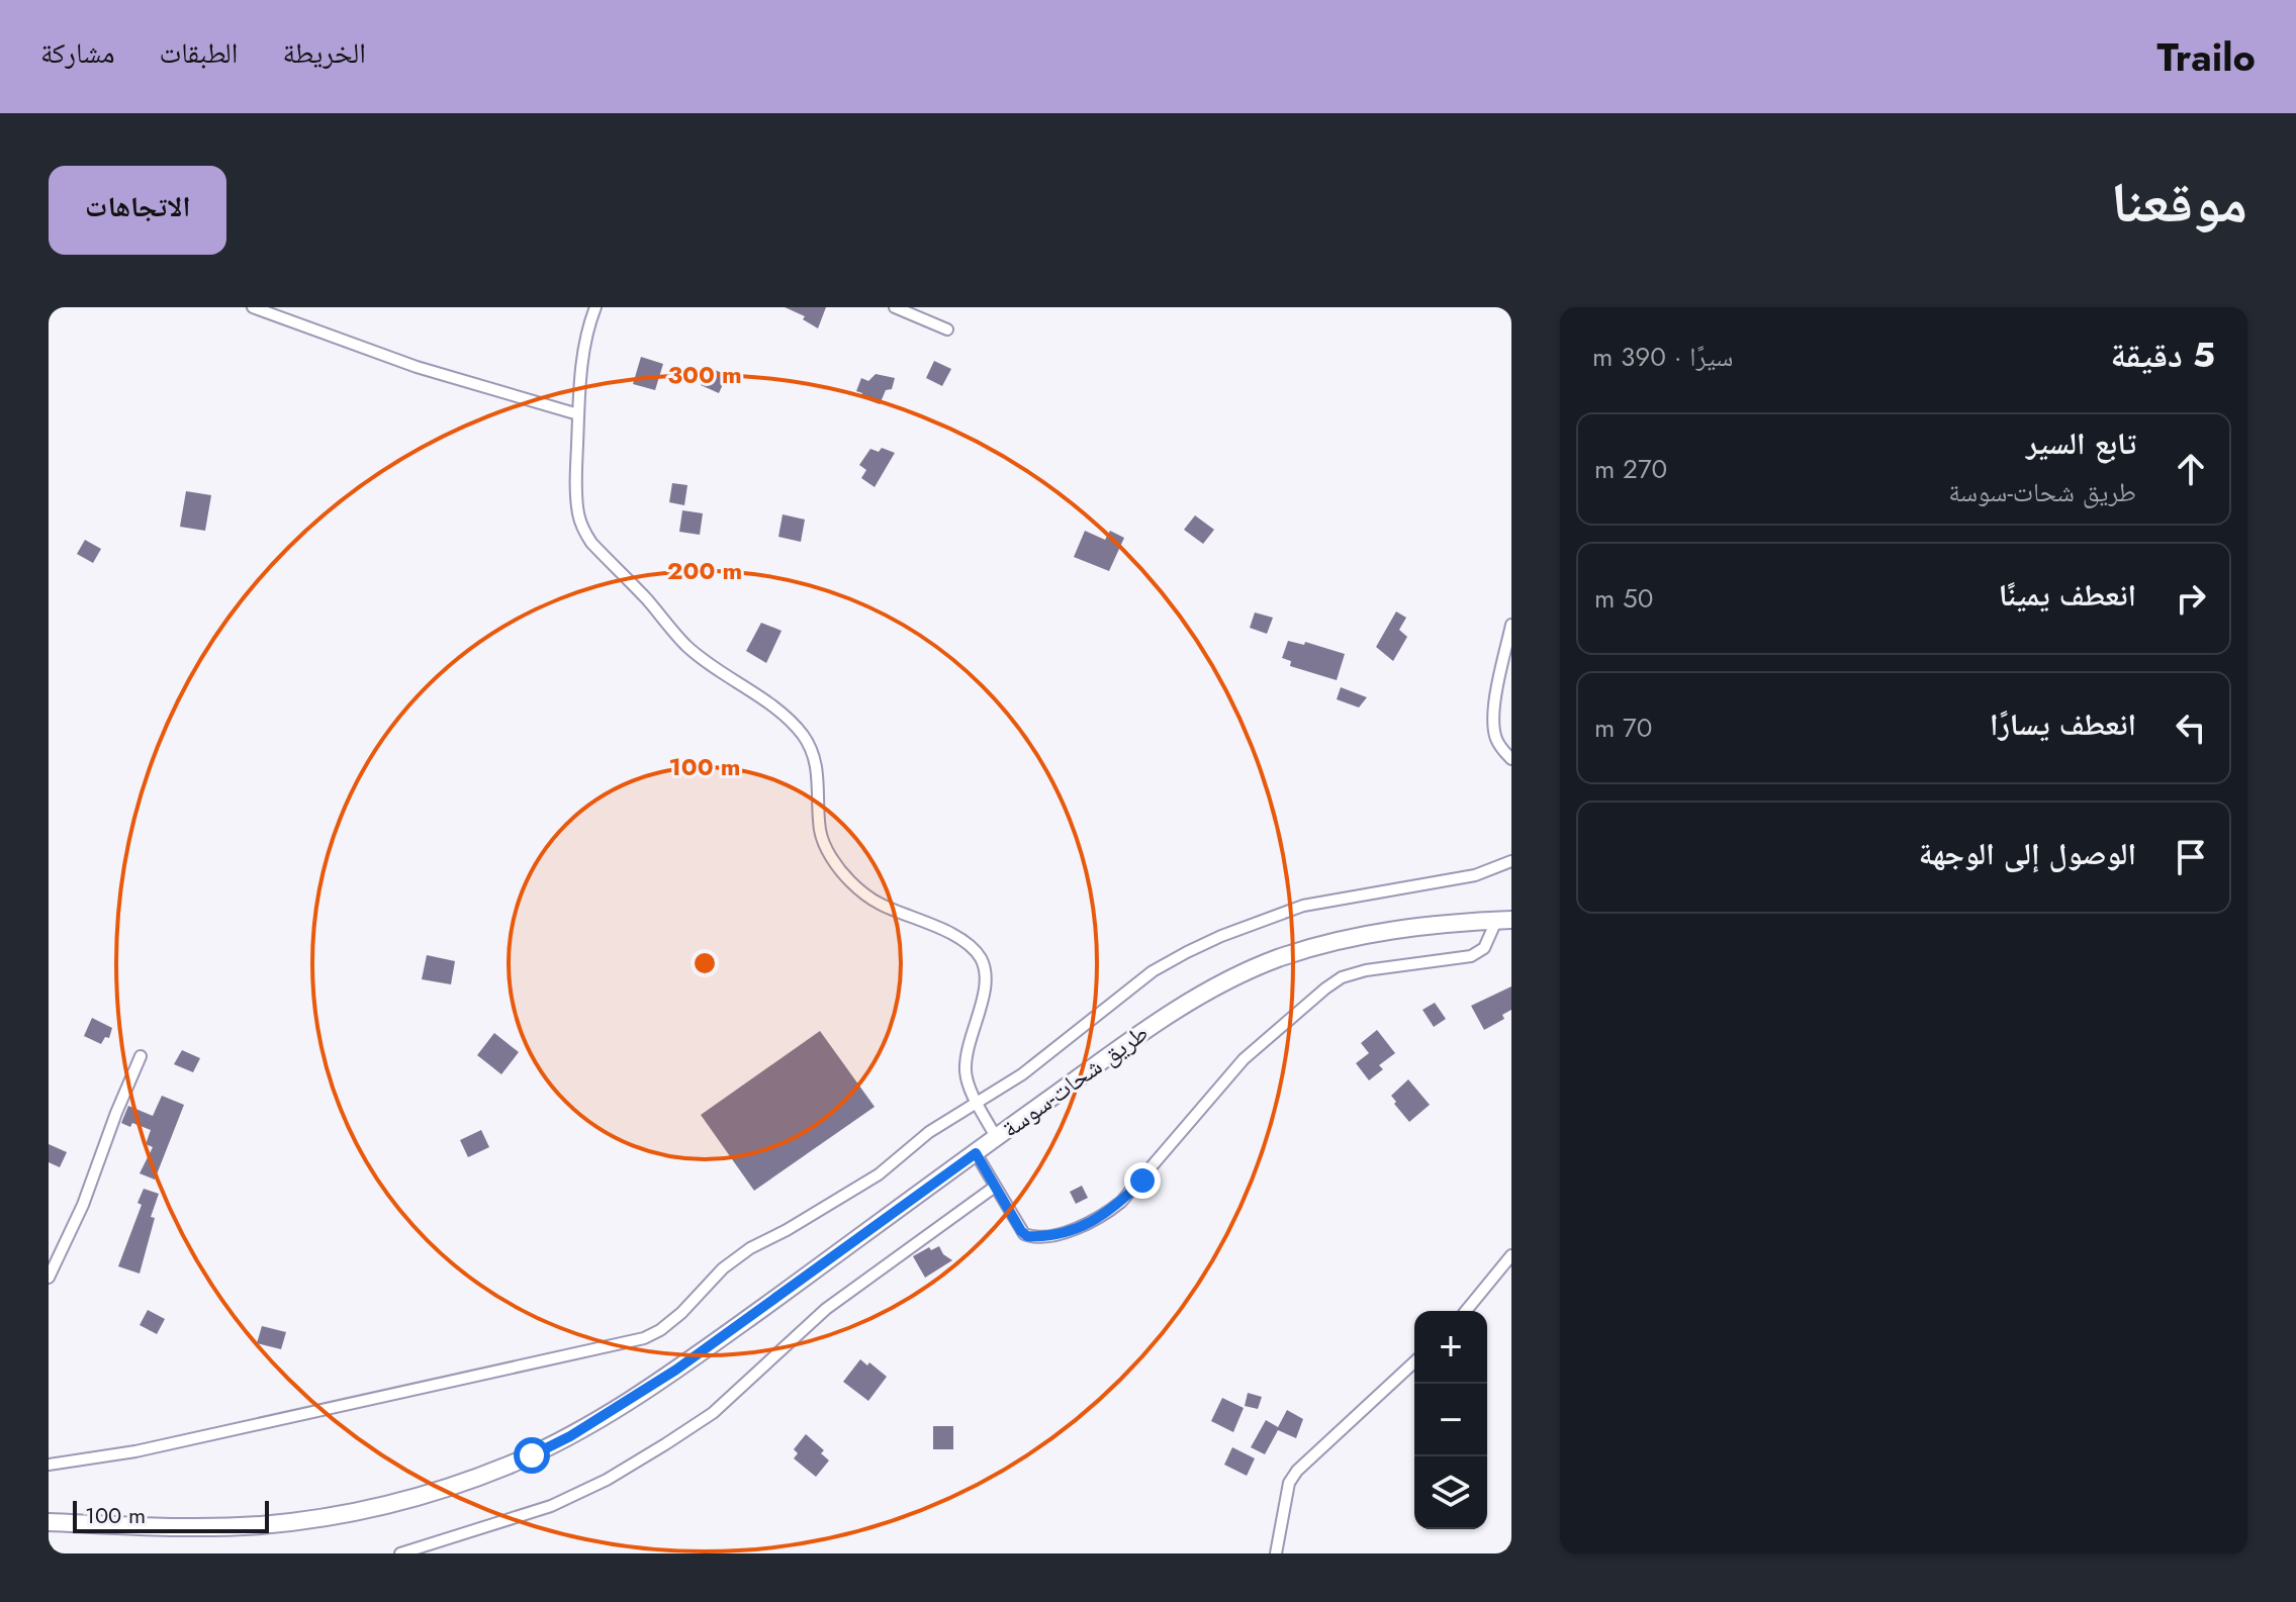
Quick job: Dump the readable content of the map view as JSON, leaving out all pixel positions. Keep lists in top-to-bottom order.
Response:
{
  "streets": {
    "main road": ["طريق شحات-سوسة"]
  },
  "scale_bar": "100 m",
  "page": {
    "header": "Trailo",
    "nav": ["الخريطة", "الطبقات", "مشاركة"],
    "title": "موقعنا",
    "buttons": "الاتجاهات",
    "heading": ["5 دقيقة", "سيرًا · 390 m"],
    "list": [
      ["تابع السير", "طريق شحات-سوسة", "270 m"],
      ["انعطف يمينًا", "50 m"],
      ["انعطف يسارًا", "70 m"],
      "الوصول إلى الوجهة"
    ],
    "map_buttons": ["+", "−"],
    "scale": "100 m"
  },
  "rings": ["300 m", "200 m", "100 m"]
}
